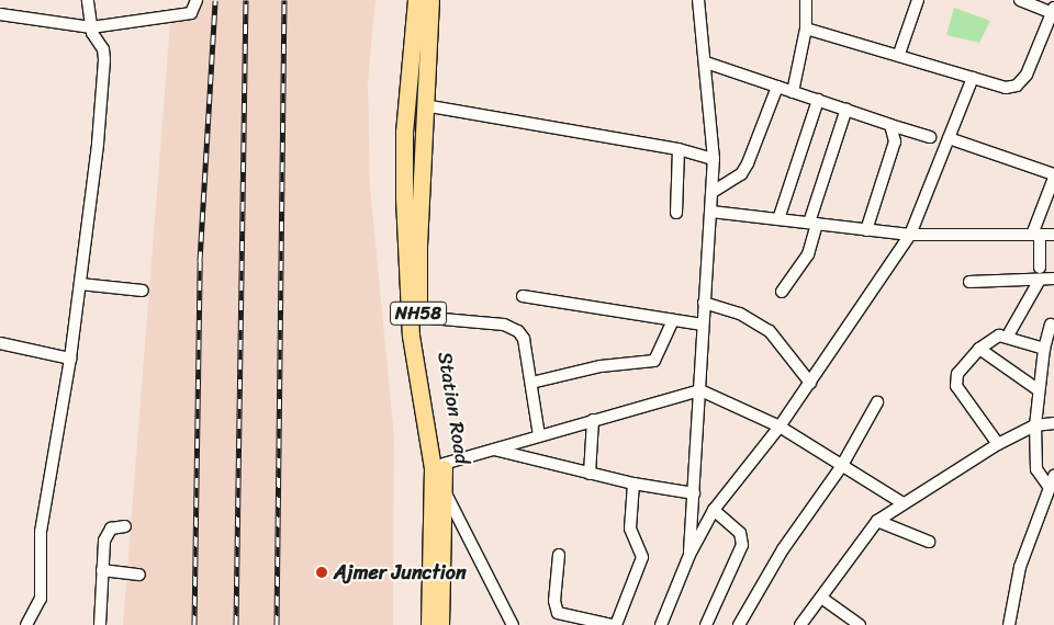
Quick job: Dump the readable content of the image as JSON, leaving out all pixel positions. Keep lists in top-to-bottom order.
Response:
{
  "streets": {
    "highway": ["NH58", "Station Road"]
  },
  "places": ["Ajmer Junction"]
}
